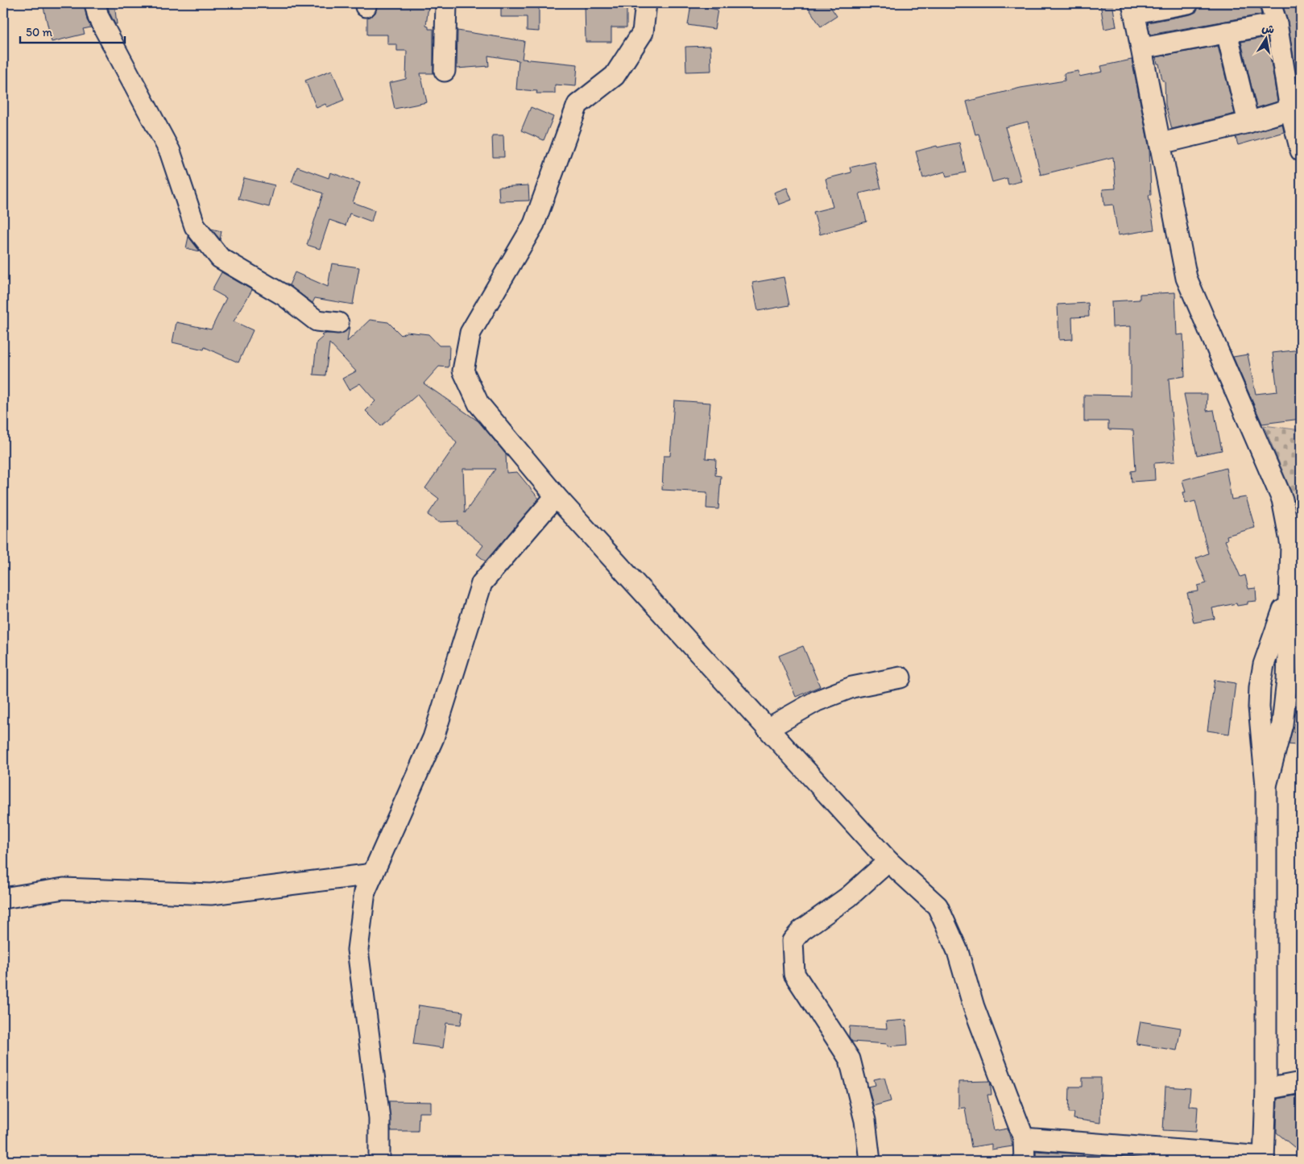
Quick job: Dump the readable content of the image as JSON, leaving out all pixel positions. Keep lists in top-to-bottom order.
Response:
{
  "scale_bar": "50 m",
  "north": "top"
}
